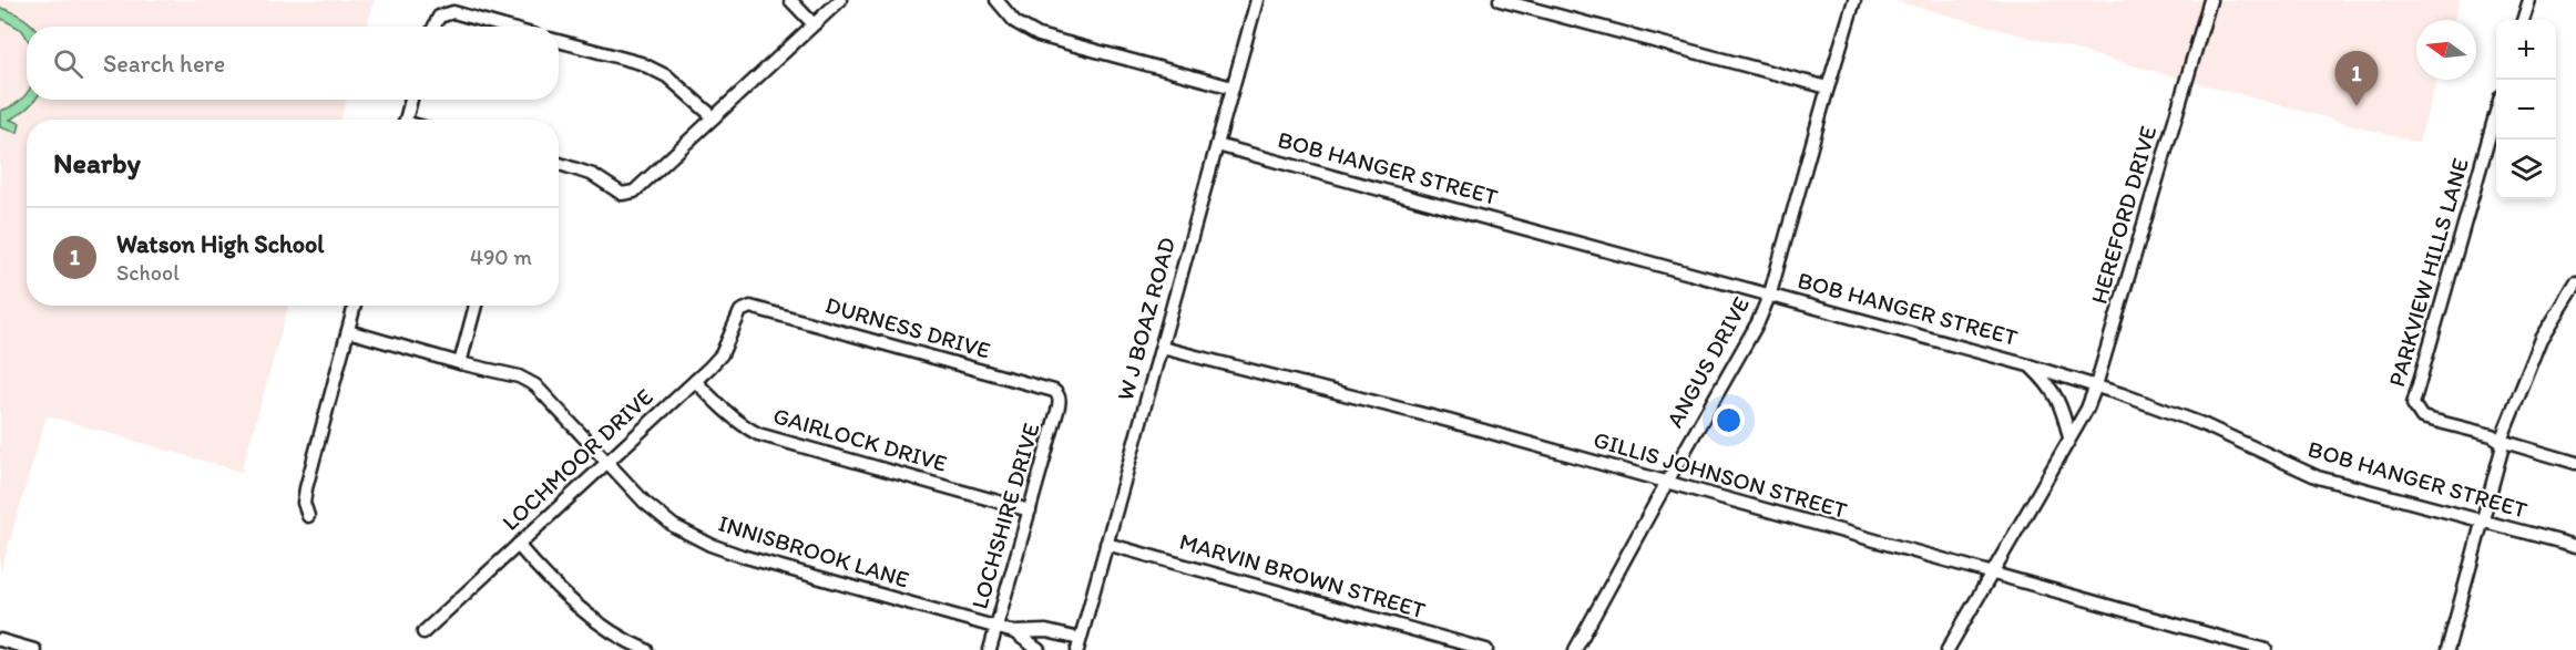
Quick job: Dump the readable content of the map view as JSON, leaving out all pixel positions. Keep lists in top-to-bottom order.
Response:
{
  "streets": {
    "street": [
      "BOB HANGER STREET",
      "HEREFORD DRIVE",
      "PARKVIEW HILLS LANE",
      "W J BOAZ ROAD",
      "DURNESS DRIVE",
      "ANGUS DRIVE",
      "GAIRLOCK DRIVE",
      "LOCHMOOR DRIVE",
      "GILLIS JOHNSON STREET",
      "LOCHSHIRE DRIVE",
      "INNISBROOK LANE",
      "MARVIN BROWN STREET"
    ]
  },
  "crossings": [
    ["BOB HANGER STREET", "HEREFORD DRIVE"],
    ["BOB HANGER STREET", "W J BOAZ ROAD"],
    ["BOB HANGER STREET", "ANGUS DRIVE"],
    ["HEREFORD DRIVE", "GILLIS JOHNSON STREET"],
    ["W J BOAZ ROAD", "GILLIS JOHNSON STREET"],
    ["W J BOAZ ROAD", "INNISBROOK LANE"],
    ["W J BOAZ ROAD", "MARVIN BROWN STREET"],
    ["DURNESS DRIVE", "LOCHMOOR DRIVE"],
    ["DURNESS DRIVE", "LOCHSHIRE DRIVE"],
    ["ANGUS DRIVE", "GILLIS JOHNSON STREET"],
    ["GAIRLOCK DRIVE", "LOCHMOOR DRIVE"],
    ["GAIRLOCK DRIVE", "LOCHSHIRE DRIVE"],
    ["LOCHMOOR DRIVE", "INNISBROOK LANE"],
    ["LOCHSHIRE DRIVE", "INNISBROOK LANE"]
  ],
  "north": "left",
  "page": {
    "map_buttons": ["+", "−"],
    "search": "Search here",
    "pins": "1",
    "heading": "Nearby",
    "list": [
      {
        "mark": "1",
        "name": "Watson High School",
        "note": "School",
        "value": "490 m"
      }
    ]
  }
}
